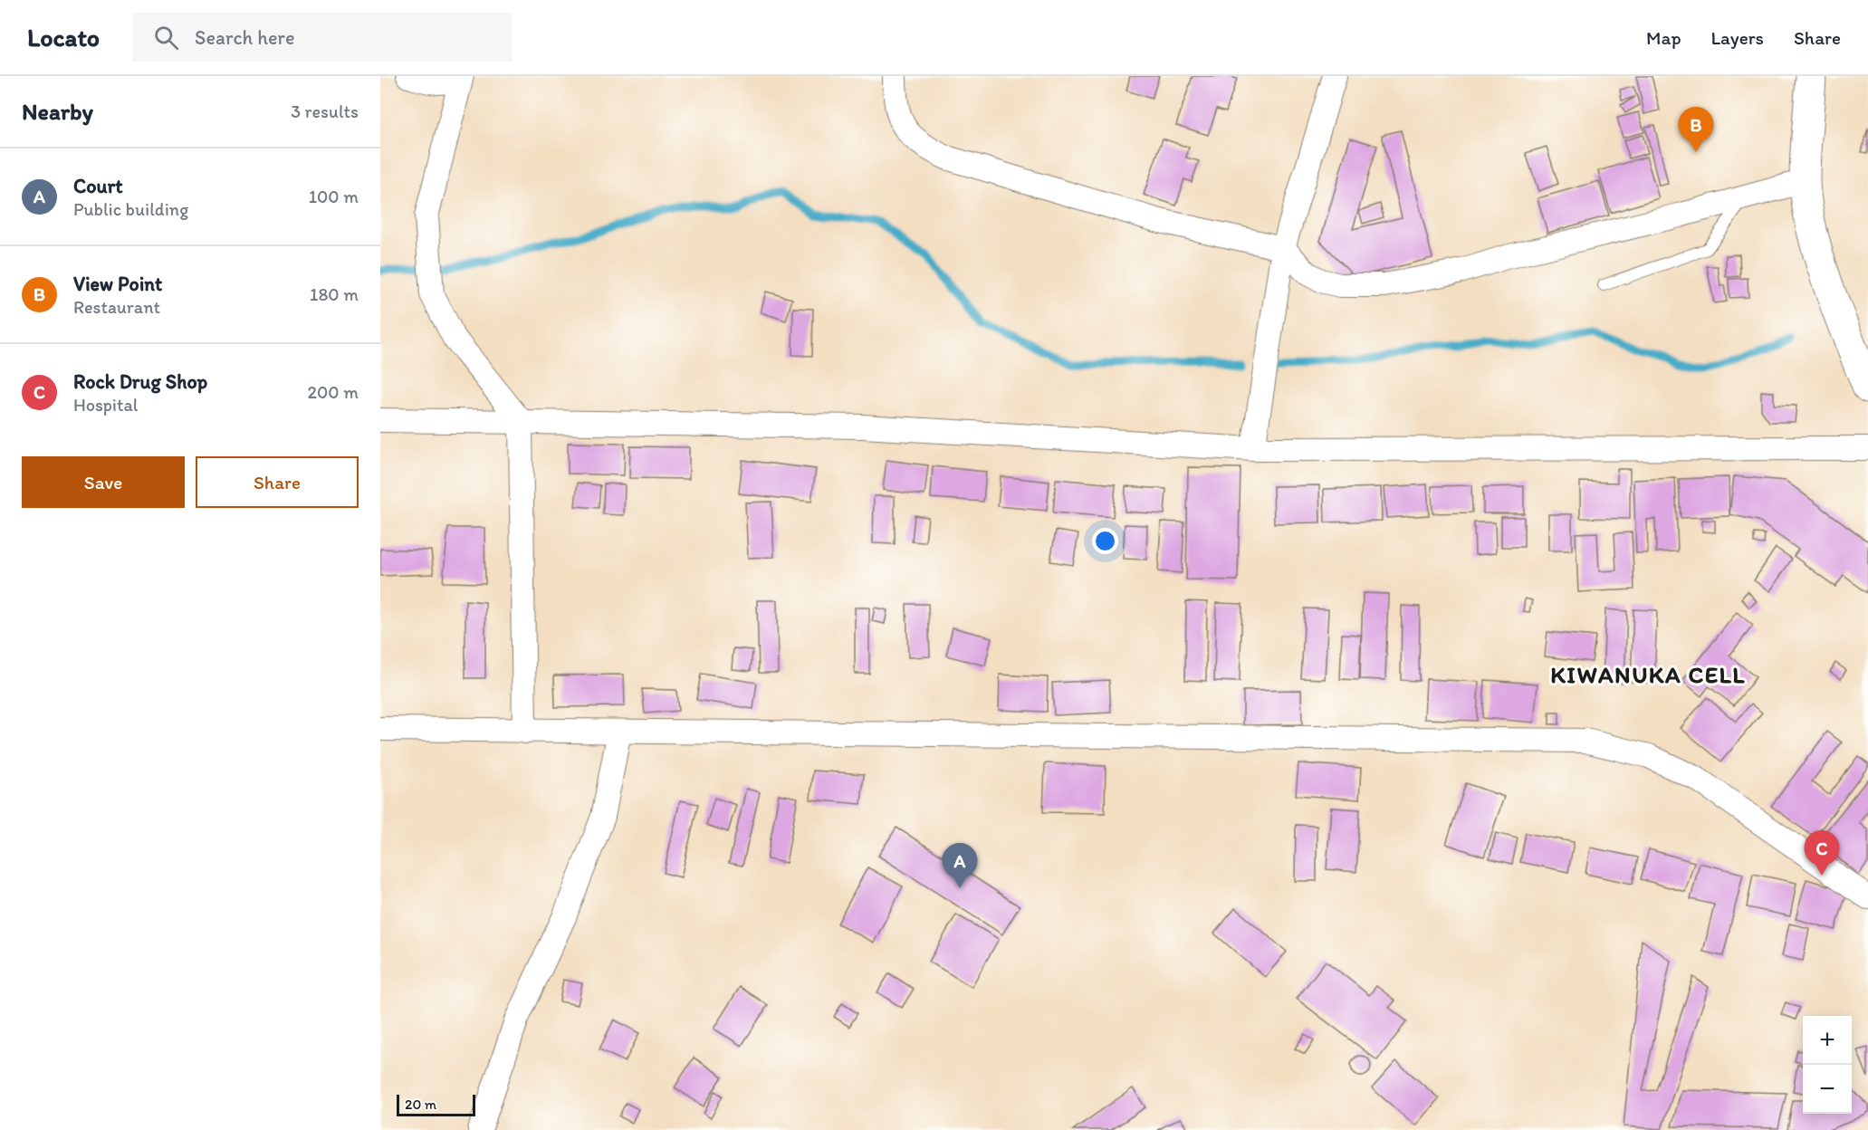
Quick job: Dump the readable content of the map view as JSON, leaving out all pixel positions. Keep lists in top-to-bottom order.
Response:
{
  "districts": ["KIWANUKA CELL"],
  "scale_bar": "20 m",
  "page": {
    "header": "Locato",
    "search": "Search here",
    "nav": ["Map", "Layers", "Share"],
    "heading": ["Nearby", "3 results"],
    "pins": ["B", "C", "A"],
    "list": [
      {
        "mark": "A",
        "name": "Court",
        "note": "Public building",
        "value": "100 m"
      },
      {
        "mark": "B",
        "name": "View Point",
        "note": "Restaurant",
        "value": "180 m"
      },
      {
        "mark": "C",
        "name": "Rock Drug Shop",
        "note": "Hospital",
        "value": "200 m"
      }
    ],
    "buttons": ["Save", "Share"],
    "map_buttons": ["+", "−"],
    "scale": "20 m"
  }
}
